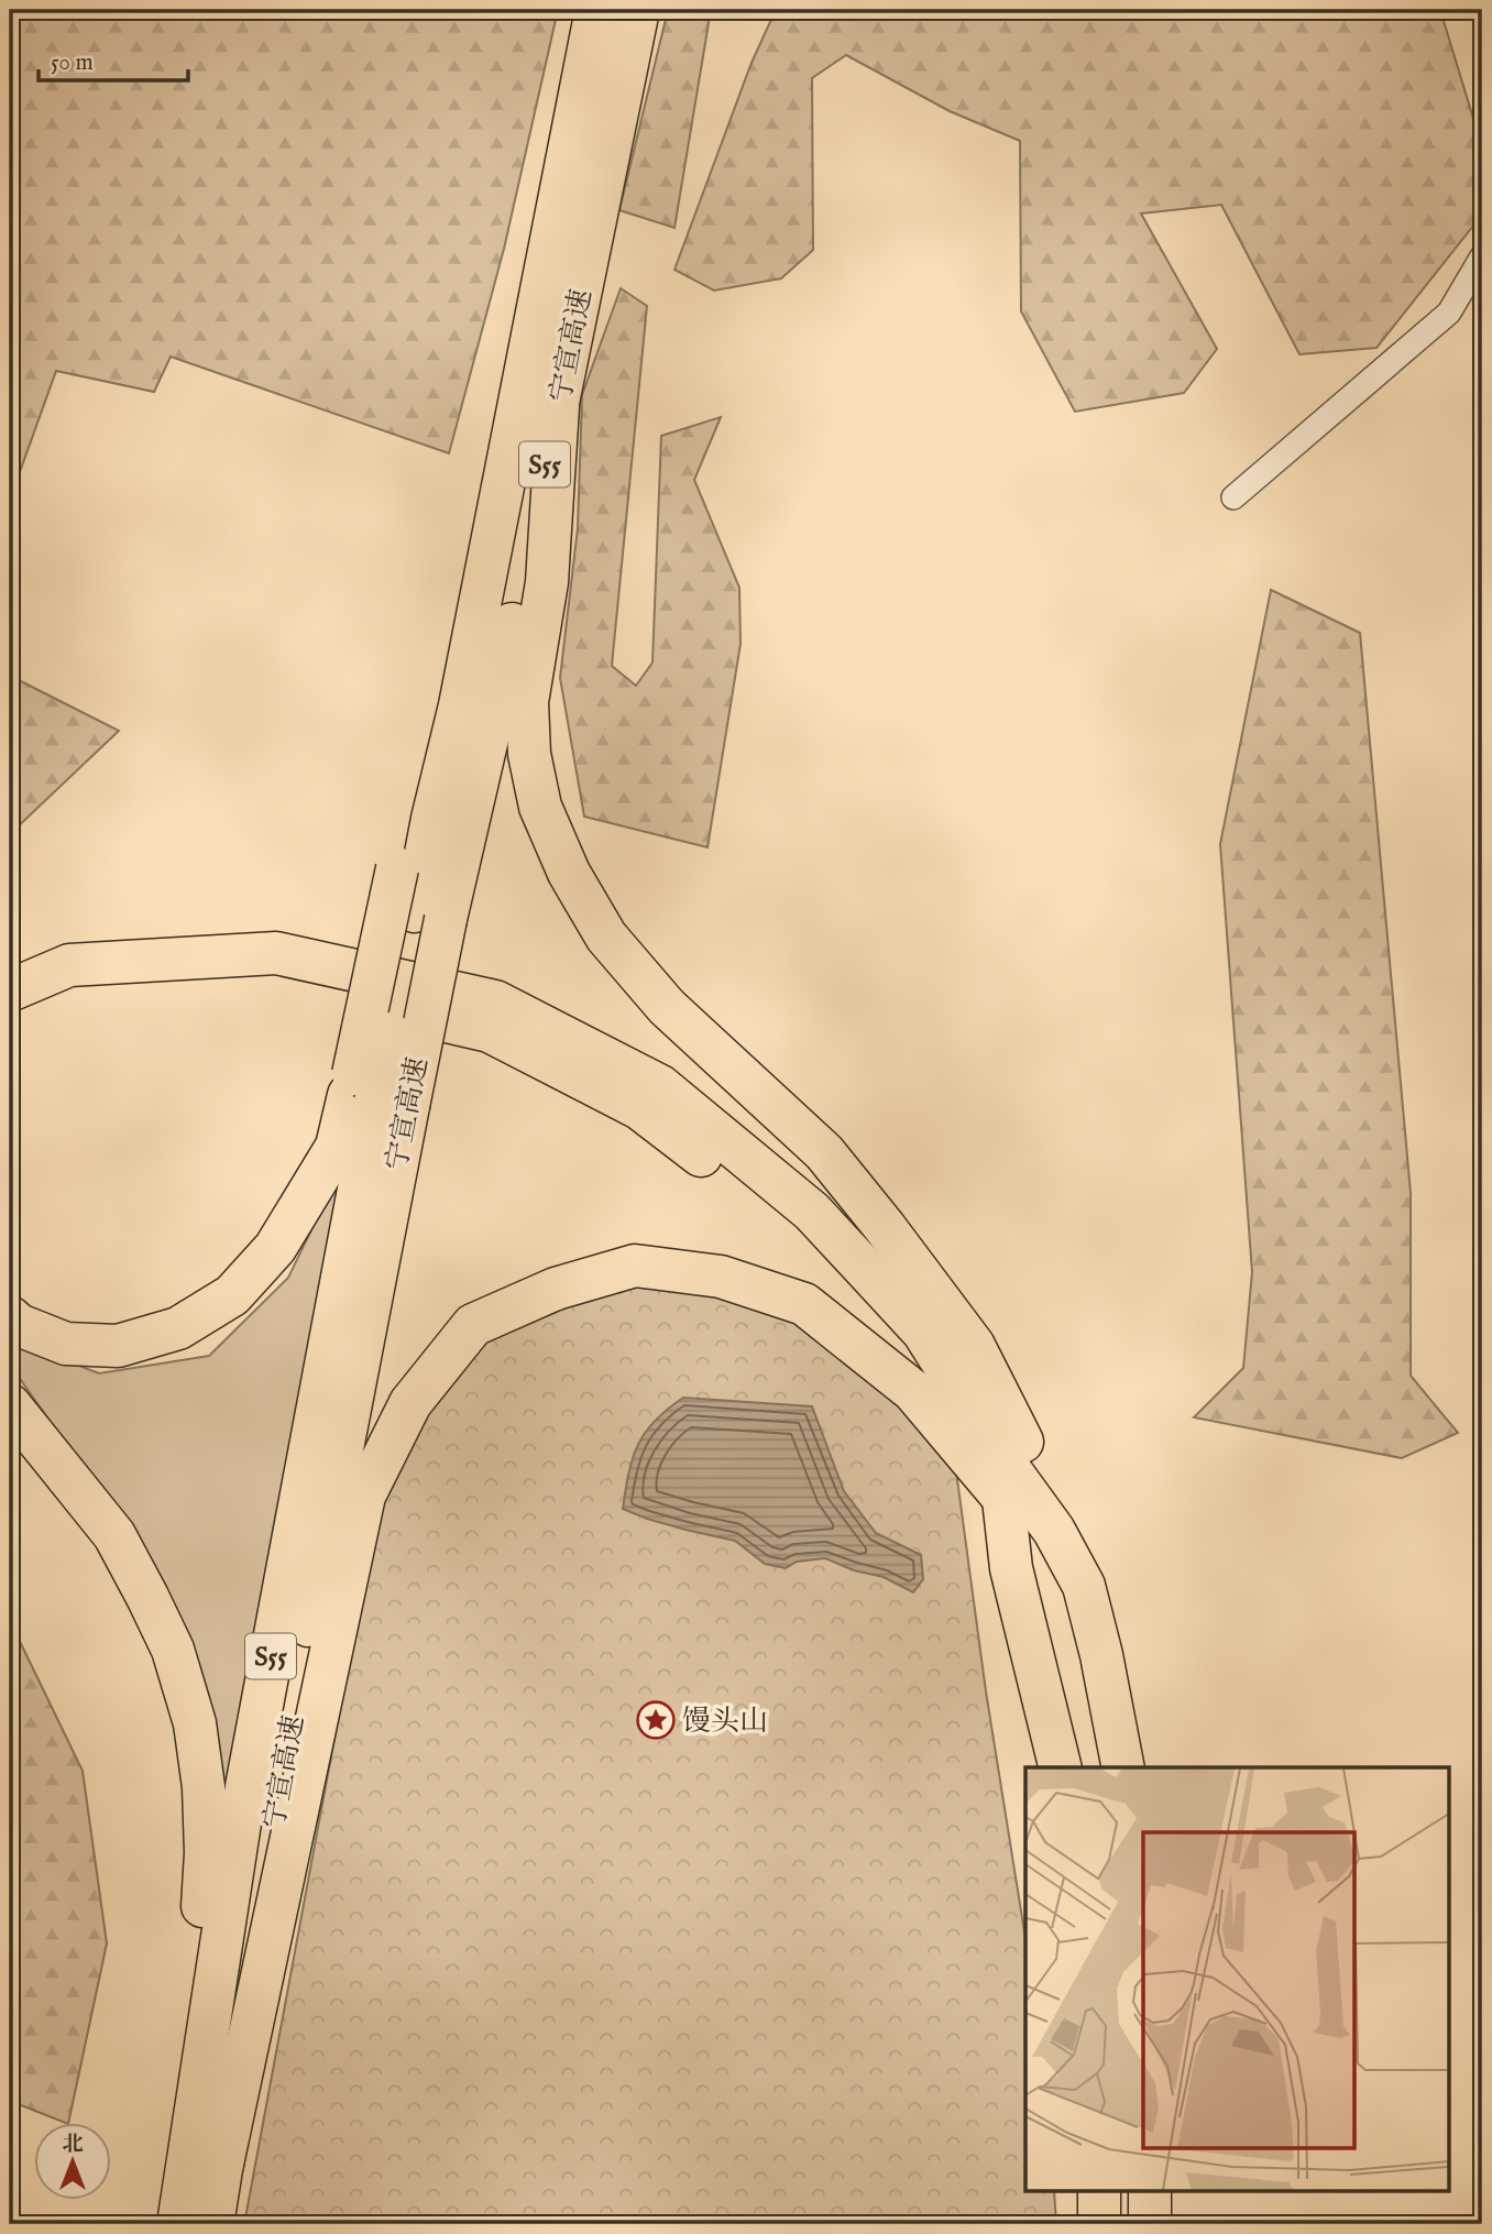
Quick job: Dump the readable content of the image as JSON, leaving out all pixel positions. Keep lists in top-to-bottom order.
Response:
{
  "streets": {
    "highway": ["宁宣高速", "S55"]
  },
  "places": {
    "place": ["馒头山"]
  },
  "scale_bar": "50 m",
  "north": "top"
}
